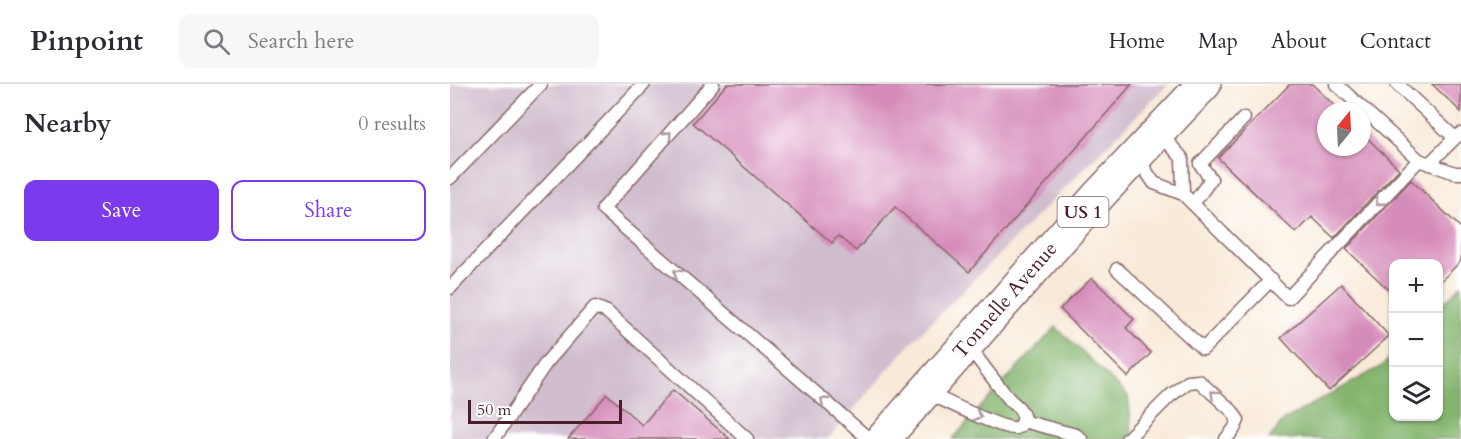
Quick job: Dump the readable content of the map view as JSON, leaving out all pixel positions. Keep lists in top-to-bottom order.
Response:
{
  "streets": {
    "main road": ["US 1", "Tonnelle Avenue"]
  },
  "scale_bar": "50 m",
  "north": "top",
  "page": {
    "header": "Pinpoint",
    "search": "Search here",
    "nav": [
      "Home",
      "Map",
      "About",
      "Contact"
    ],
    "heading": ["Nearby", "0 results"],
    "buttons": ["Save", "Share"],
    "map_buttons": ["+", "−"],
    "scale": "50 m"
  }
}
